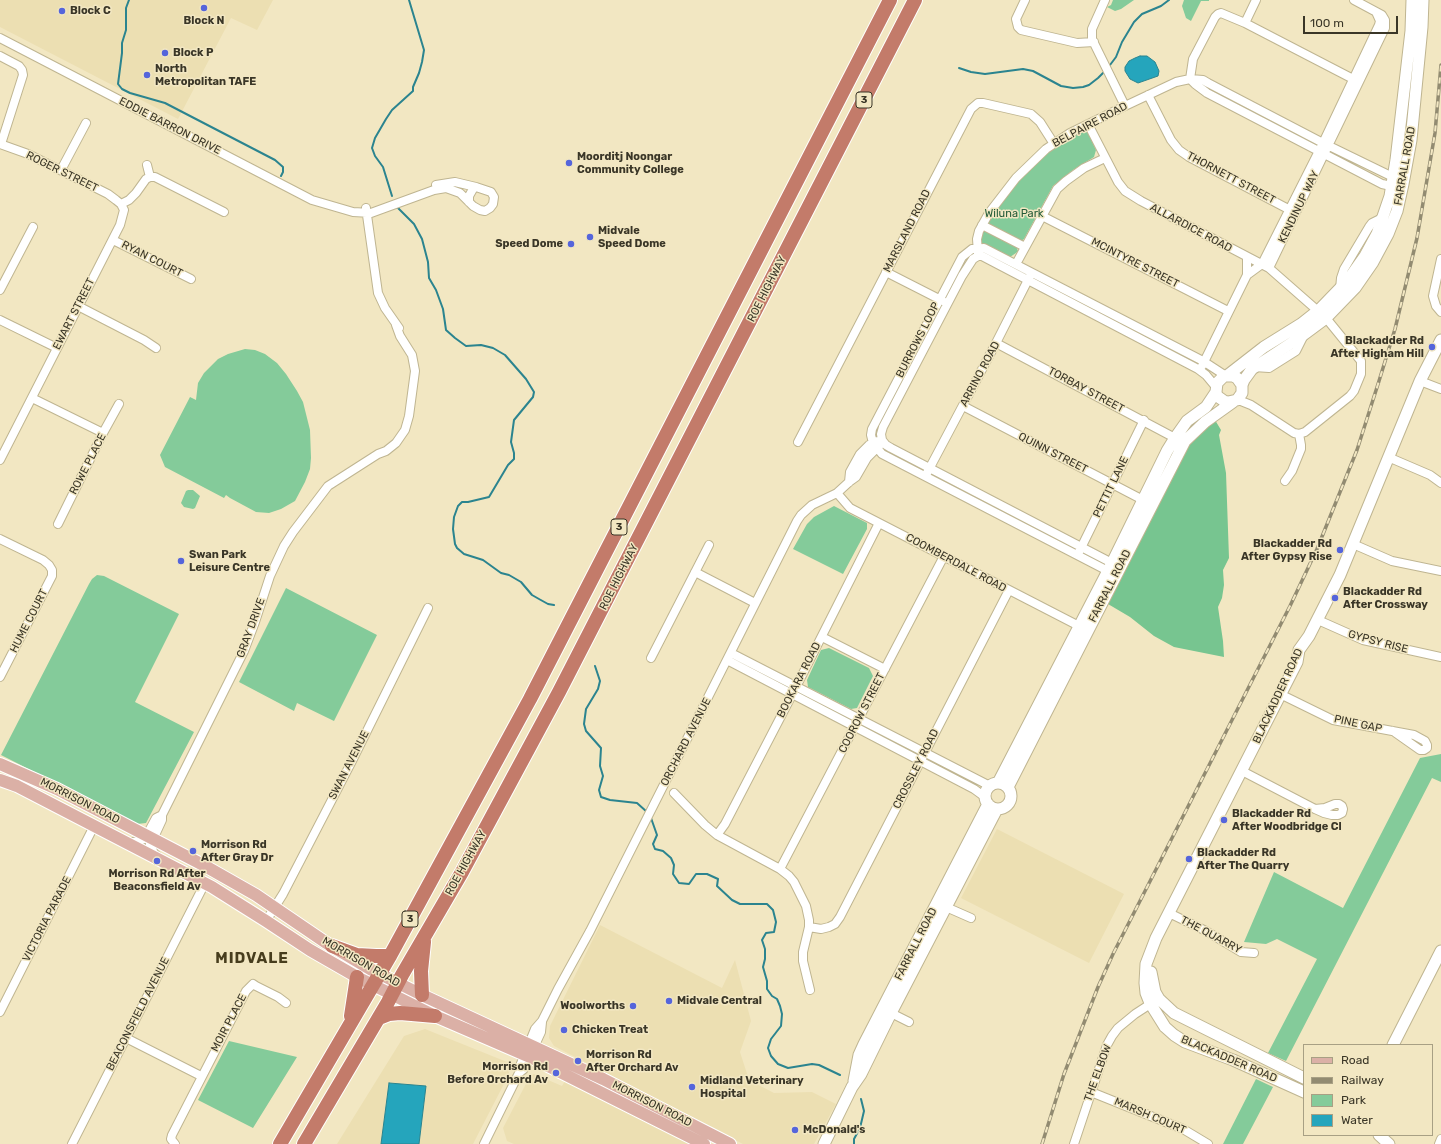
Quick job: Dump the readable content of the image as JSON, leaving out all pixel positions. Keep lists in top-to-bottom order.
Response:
{
  "streets": {
    "highway": ["3", "ROE HIGHWAY"],
    "main road": ["FARRALL ROAD", "BLACKADDER ROAD", "MORRISON ROAD"],
    "street": [
      "BELPAIRE ROAD",
      "EDDIE BARRON DRIVE",
      "ROGER STREET",
      "THORNETT STREET",
      "KENDINUP WAY",
      "ALLARDICE ROAD",
      "MARSLAND ROAD",
      "RYAN COURT",
      "MCINTYRE STREET",
      "EWART STREET",
      "BURROWS LOOP",
      "ARRINO ROAD",
      "TORBAY STREET",
      "QUINN STREET",
      "ROWE PLACE",
      "PETTIT LANE",
      "COOMBERDALE ROAD",
      "HUME COURT",
      "GRAY DRIVE",
      "GYPSY RISE",
      "BOOKARA ROAD",
      "COOROW STREET",
      "PINE GAP",
      "ORCHARD AVENUE",
      "SWAN AVENUE",
      "CROSSLEY ROAD",
      "VICTORIA PARADE",
      "THE QUARRY",
      "BEACONSFIELD AVENUE",
      "MOIR PLACE",
      "THE ELBOW",
      "MARSH COURT"
    ]
  },
  "crossings": [
    ["BELPAIRE ROAD", "FARRALL ROAD"],
    ["BELPAIRE ROAD", "THORNETT STREET"],
    ["BELPAIRE ROAD", "KENDINUP WAY"],
    ["BELPAIRE ROAD", "ALLARDICE ROAD"],
    ["BELPAIRE ROAD", "MARSLAND ROAD"],
    ["BELPAIRE ROAD", "BURROWS LOOP"],
    ["EDDIE BARRON DRIVE", "GRAY DRIVE"],
    ["FARRALL ROAD", "ALLARDICE ROAD"],
    ["FARRALL ROAD", "TORBAY STREET"],
    ["FARRALL ROAD", "QUINN STREET"],
    ["FARRALL ROAD", "COOMBERDALE ROAD"],
    ["ROGER STREET", "EWART STREET"],
    ["THORNETT STREET", "KENDINUP WAY"],
    ["KENDINUP WAY", "ALLARDICE ROAD"],
    ["RYAN COURT", "EWART STREET"],
    ["ROE HIGHWAY", "MORRISON ROAD"],
    ["BURROWS LOOP", "ORCHARD AVENUE"],
    ["ARRINO ROAD", "TORBAY STREET"],
    ["ARRINO ROAD", "QUINN STREET"],
    ["TORBAY STREET", "PETTIT LANE"],
    ["QUINN STREET", "PETTIT LANE"],
    ["COOMBERDALE ROAD", "BOOKARA ROAD"],
    ["COOMBERDALE ROAD", "COOROW STREET"],
    ["COOMBERDALE ROAD", "ORCHARD AVENUE"],
    ["COOMBERDALE ROAD", "CROSSLEY ROAD"],
    ["GRAY DRIVE", "MORRISON ROAD"],
    ["GYPSY RISE", "BLACKADDER ROAD"],
    ["BLACKADDER ROAD", "PINE GAP"],
    ["BLACKADDER ROAD", "THE QUARRY"],
    ["BLACKADDER ROAD", "THE ELBOW"],
    ["ORCHARD AVENUE", "MORRISON ROAD"],
    ["SWAN AVENUE", "MORRISON ROAD"],
    ["MORRISON ROAD", "VICTORIA PARADE"],
    ["MORRISON ROAD", "BEACONSFIELD AVENUE"],
    ["THE ELBOW", "MARSH COURT"]
  ],
  "districts": ["MIDVALE"],
  "parks": ["Wiluna Park"],
  "places": [
    "Block N",
    "Block C",
    "Block P",
    "North Metropolitan TAFE",
    "Moorditj Noongar Community College",
    "Midvale Speed Dome",
    "Speed Dome",
    "Blackadder Rd After Higham Hill",
    "Blackadder Rd After Gypsy Rise",
    "Swan Park Leisure Centre",
    "Blackadder Rd After Crossway",
    "Blackadder Rd After Woodbridge Cl",
    "Morrison Rd After Gray Dr",
    "Blackadder Rd After The Quarry",
    "Morrison Rd After Beaconsfield Av",
    "Midvale Central",
    "Woolworths",
    "Chicken Treat",
    "Morrison Rd After Orchard Av",
    "Morrison Rd Before Orchard Av",
    "Midland Veterinary Hospital",
    "McDonald's"
  ],
  "legend": [
    "Road",
    "Railway",
    "Park",
    "Water"
  ],
  "scale_bar": "100 m"
}
